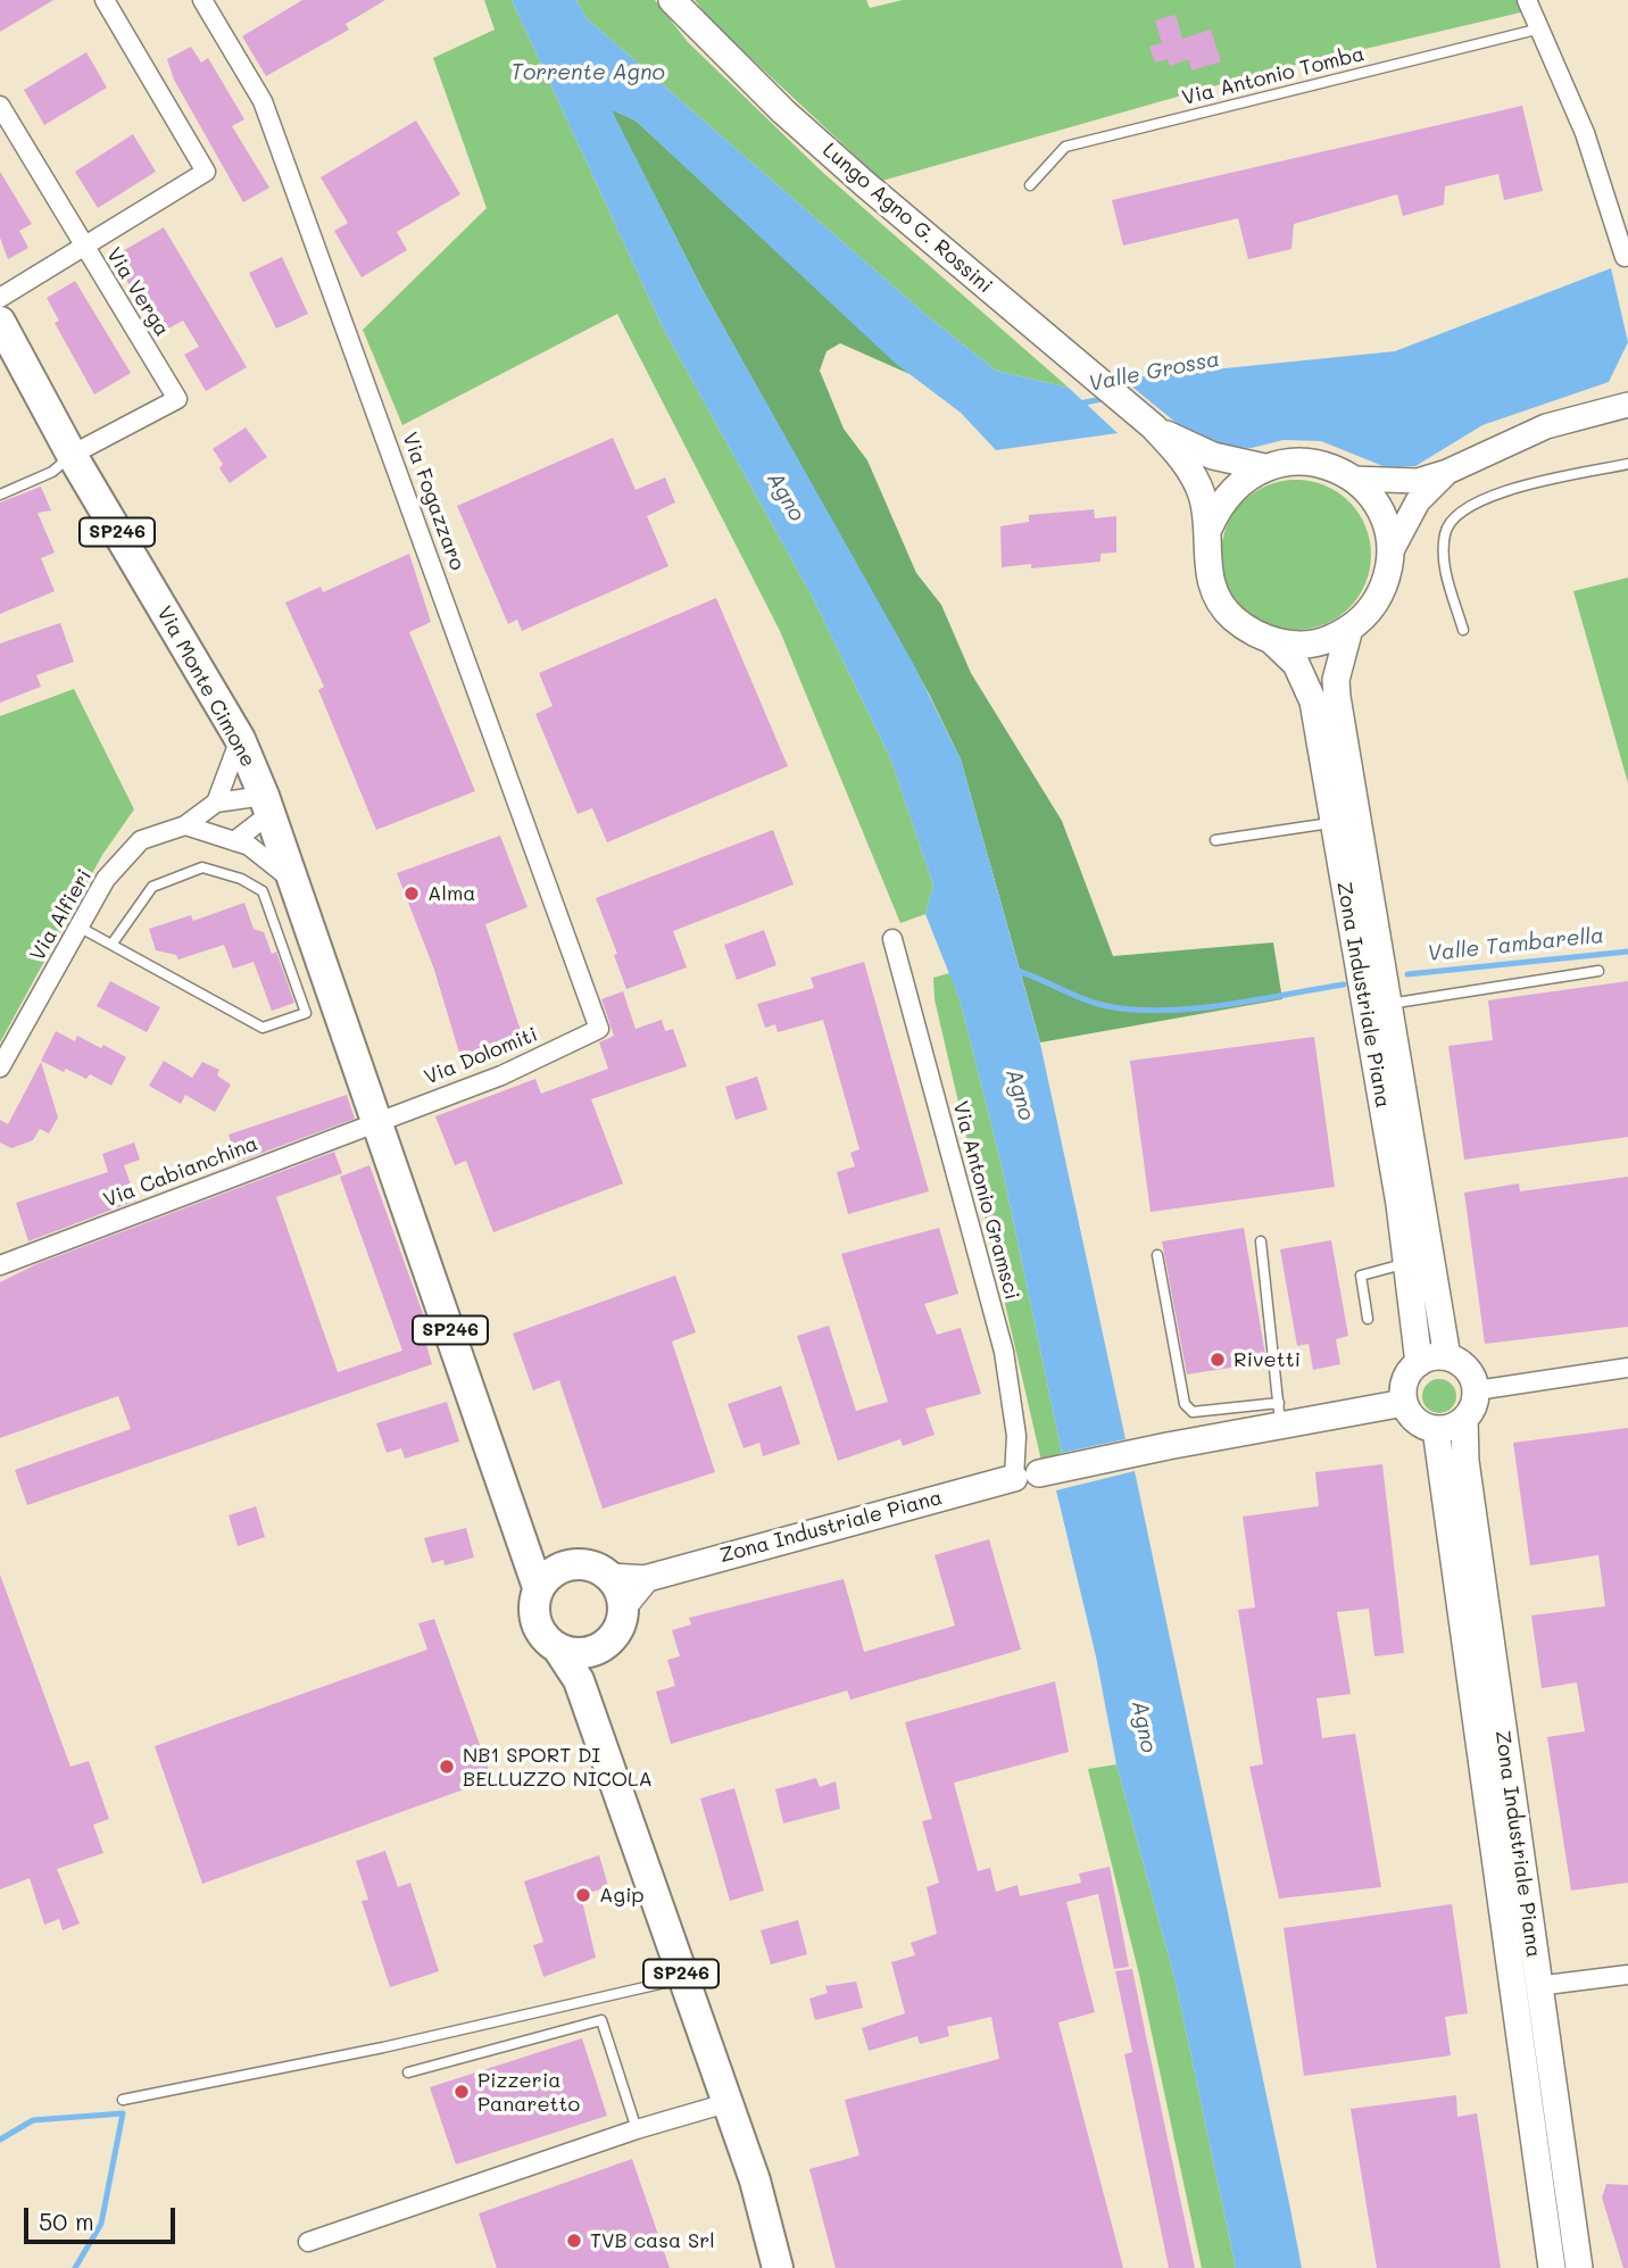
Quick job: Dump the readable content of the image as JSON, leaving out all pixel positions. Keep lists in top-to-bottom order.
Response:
{
  "streets": {
    "main road": [
      "Lungo Agno G. Rossini",
      "SP246",
      "Via Monte Cimone",
      "Zona Industriale Piana"
    ],
    "street": [
      "Via Verga",
      "Via Fogazzaro",
      "Via Alfieri",
      "Via Dolomiti",
      "Via Cabianchina",
      "Via Antonio Gramsci"
    ],
    "lane": ["Via Antonio Tomba"]
  },
  "crossings": [
    ["Via Verga", "Via Monte Cimone"],
    ["Via Fogazzaro", "Via Dolomiti"],
    ["SP246", "Via Monte Cimone"],
    ["SP246", "Via Dolomiti"],
    ["SP246", "Via Cabianchina"],
    ["Via Monte Cimone", "Via Dolomiti"],
    ["Via Monte Cimone", "Via Cabianchina"],
    ["Zona Industriale Piana", "Via Antonio Gramsci"],
    ["Via Dolomiti", "Via Cabianchina"]
  ],
  "water": [
    "Torrente Agno",
    "Valle Grossa",
    "Agno",
    "Valle Tambarella"
  ],
  "places": [
    "Alma",
    "Rivetti",
    "NB1 SPORT DI BELLUZZO NICOLA",
    "Agip",
    "Pizzeria Panaretto",
    "TVB casa Srl"
  ],
  "scale_bar": "50 m"
}
